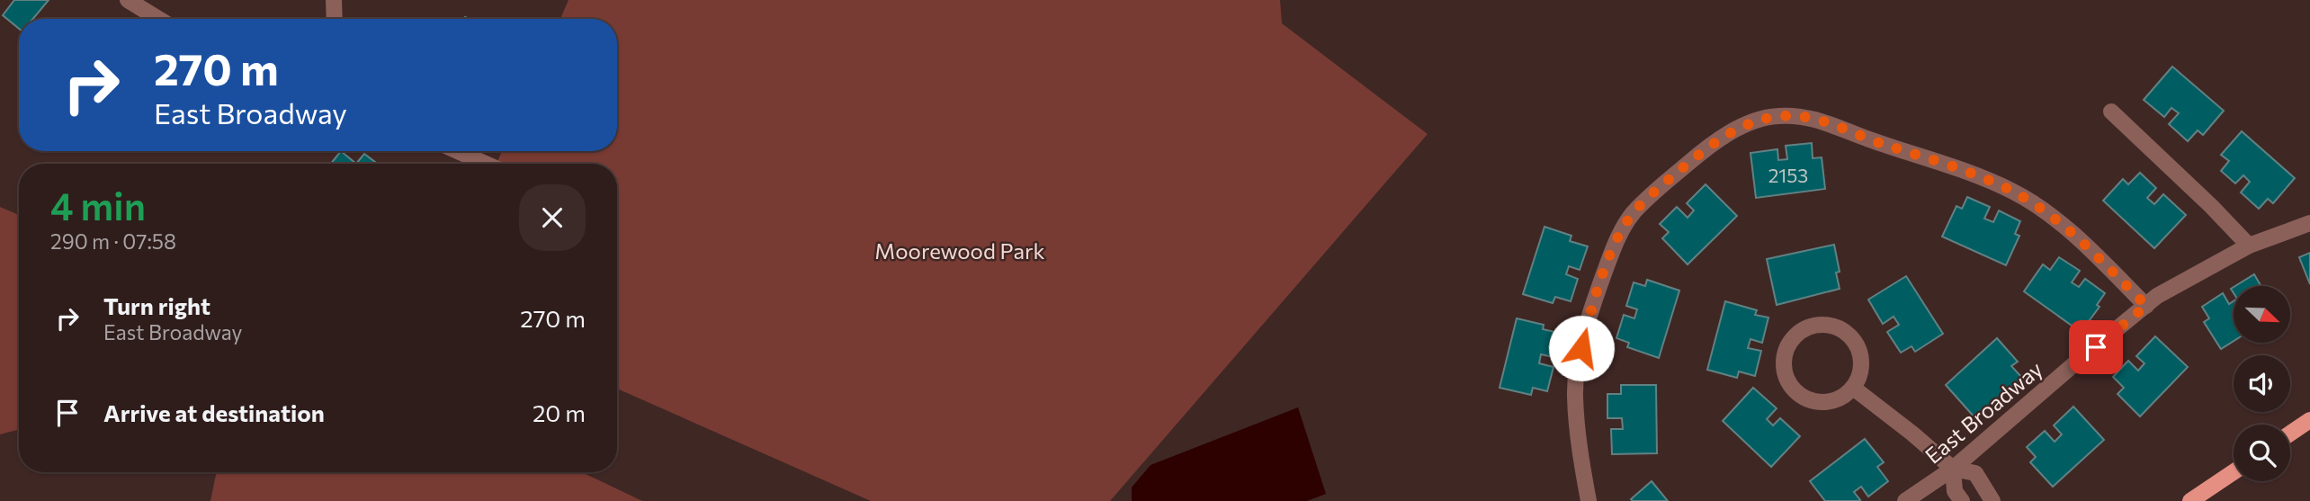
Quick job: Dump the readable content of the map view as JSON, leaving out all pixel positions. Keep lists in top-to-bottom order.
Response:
{
  "streets": {
    "street": ["East Broadway"]
  },
  "parks": ["Moorewood Park"],
  "house_numbers": ["2153"],
  "north": "bottom right",
  "page": {
    "turn": ["270 m", "East Broadway"],
    "heading": ["4 min", "290 m · 07:58"],
    "list": [
      {
        "name": "Turn right",
        "note": "East Broadway",
        "value": "270 m"
      },
      {
        "name": "Arrive at destination",
        "value": "20 m"
      }
    ]
  }
}
